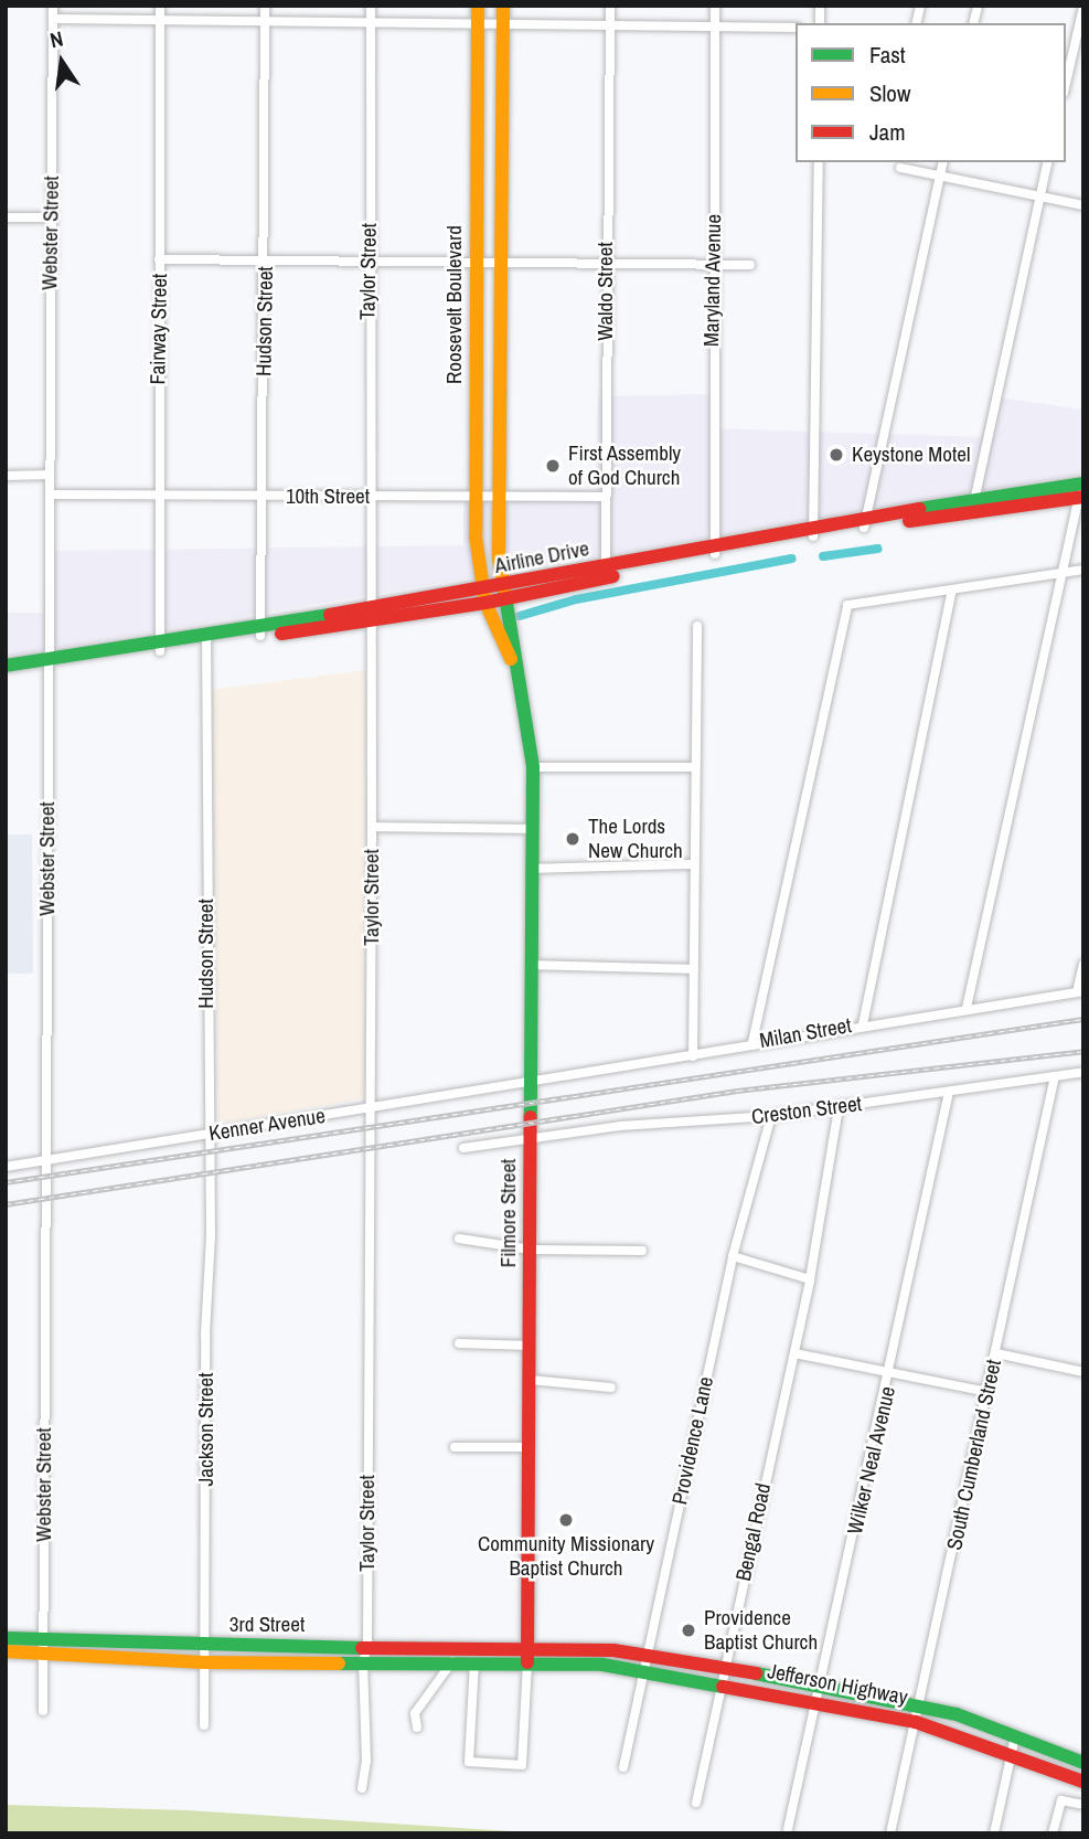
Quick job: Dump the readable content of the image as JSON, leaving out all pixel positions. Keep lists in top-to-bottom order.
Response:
{
  "streets": {
    "main road": [
      "Roosevelt Boulevard",
      "Airline Drive",
      "Filmore Street",
      "3rd Street",
      "Jefferson Highway"
    ],
    "street": [
      "Webster Street",
      "Taylor Street",
      "Maryland Avenue",
      "Waldo Street",
      "Hudson Street",
      "Fairway Street",
      "10th Street",
      "Milan Street",
      "Creston Street",
      "Kenner Avenue",
      "Jackson Street",
      "Providence Lane",
      "South Cumberland Street",
      "Wilker Neal Avenue",
      "Bengal Road"
    ]
  },
  "crossings": [
    ["Webster Street", "10th Street"],
    ["Webster Street", "Airline Drive"],
    ["Webster Street", "Kenner Avenue"],
    ["Webster Street", "3rd Street"],
    ["Taylor Street", "10th Street"],
    ["Taylor Street", "Airline Drive"],
    ["Taylor Street", "Kenner Avenue"],
    ["Taylor Street", "3rd Street"],
    ["Maryland Avenue", "Airline Drive"],
    ["Waldo Street", "10th Street"],
    ["Waldo Street", "Airline Drive"],
    ["Roosevelt Boulevard", "10th Street"],
    ["Roosevelt Boulevard", "Airline Drive"],
    ["Roosevelt Boulevard", "Filmore Street"],
    ["Hudson Street", "10th Street"],
    ["Hudson Street", "Airline Drive"],
    ["Hudson Street", "Kenner Avenue"],
    ["Hudson Street", "Jackson Street"],
    ["Fairway Street", "10th Street"],
    ["Fairway Street", "Airline Drive"],
    ["Airline Drive", "Filmore Street"],
    ["Milan Street", "Kenner Avenue"],
    ["Milan Street", "Filmore Street"],
    ["Creston Street", "Filmore Street"],
    ["Creston Street", "Providence Lane"],
    ["Creston Street", "South Cumberland Street"],
    ["Creston Street", "Wilker Neal Avenue"],
    ["Creston Street", "Bengal Road"],
    ["Kenner Avenue", "Filmore Street"],
    ["Kenner Avenue", "Jackson Street"],
    ["Filmore Street", "3rd Street"],
    ["Filmore Street", "Jefferson Highway"],
    ["Jackson Street", "3rd Street"],
    ["Providence Lane", "Jefferson Highway"],
    ["South Cumberland Street", "Jefferson Highway"],
    ["Wilker Neal Avenue", "Jefferson Highway"],
    ["Bengal Road", "Jefferson Highway"],
    ["3rd Street", "Jefferson Highway"]
  ],
  "places": [
    "Keystone Motel",
    "First Assembly of God Church",
    "The Lords New Church",
    "Community Missionary Baptist Church",
    "Providence Baptist Church"
  ],
  "legend": ["Fast", "Slow", "Jam"],
  "north": "top"
}
